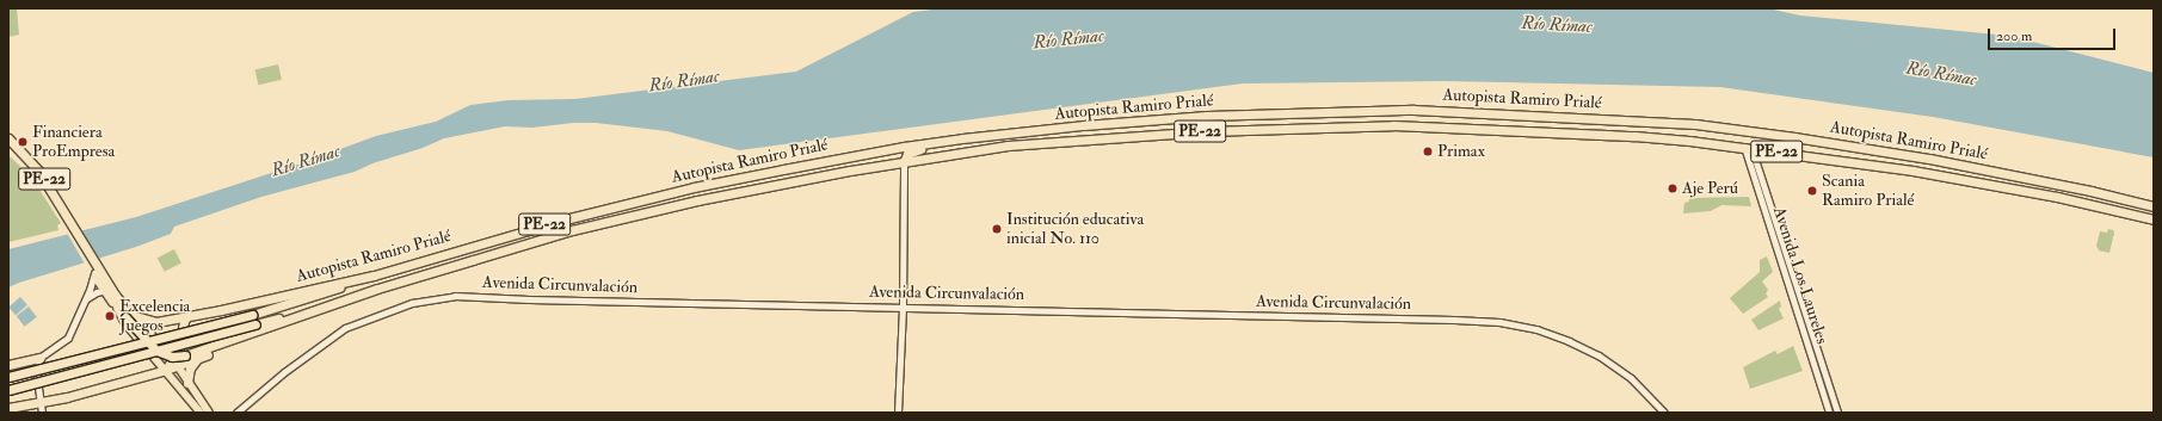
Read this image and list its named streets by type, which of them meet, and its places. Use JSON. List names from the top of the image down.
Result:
{
  "streets": {
    "highway": ["Autopista Ramiro Prialé", "PE-22"],
    "street": ["Avenida Los Laureles", "Avenida Circunvalación"]
  },
  "crossings": [
    ["Autopista Ramiro Prialé", "PE-22"],
    ["Autopista Ramiro Prialé", "Avenida Los Laureles"]
  ],
  "water": ["Río Rímac"],
  "places": [
    "Financiera ProEmpresa",
    "Primax",
    "Aje Perú",
    "Scania Ramiro Prialé",
    "Institución educativa inicial No. 110",
    "Excelencia Juegos"
  ],
  "scale_bar": "200 m"
}
